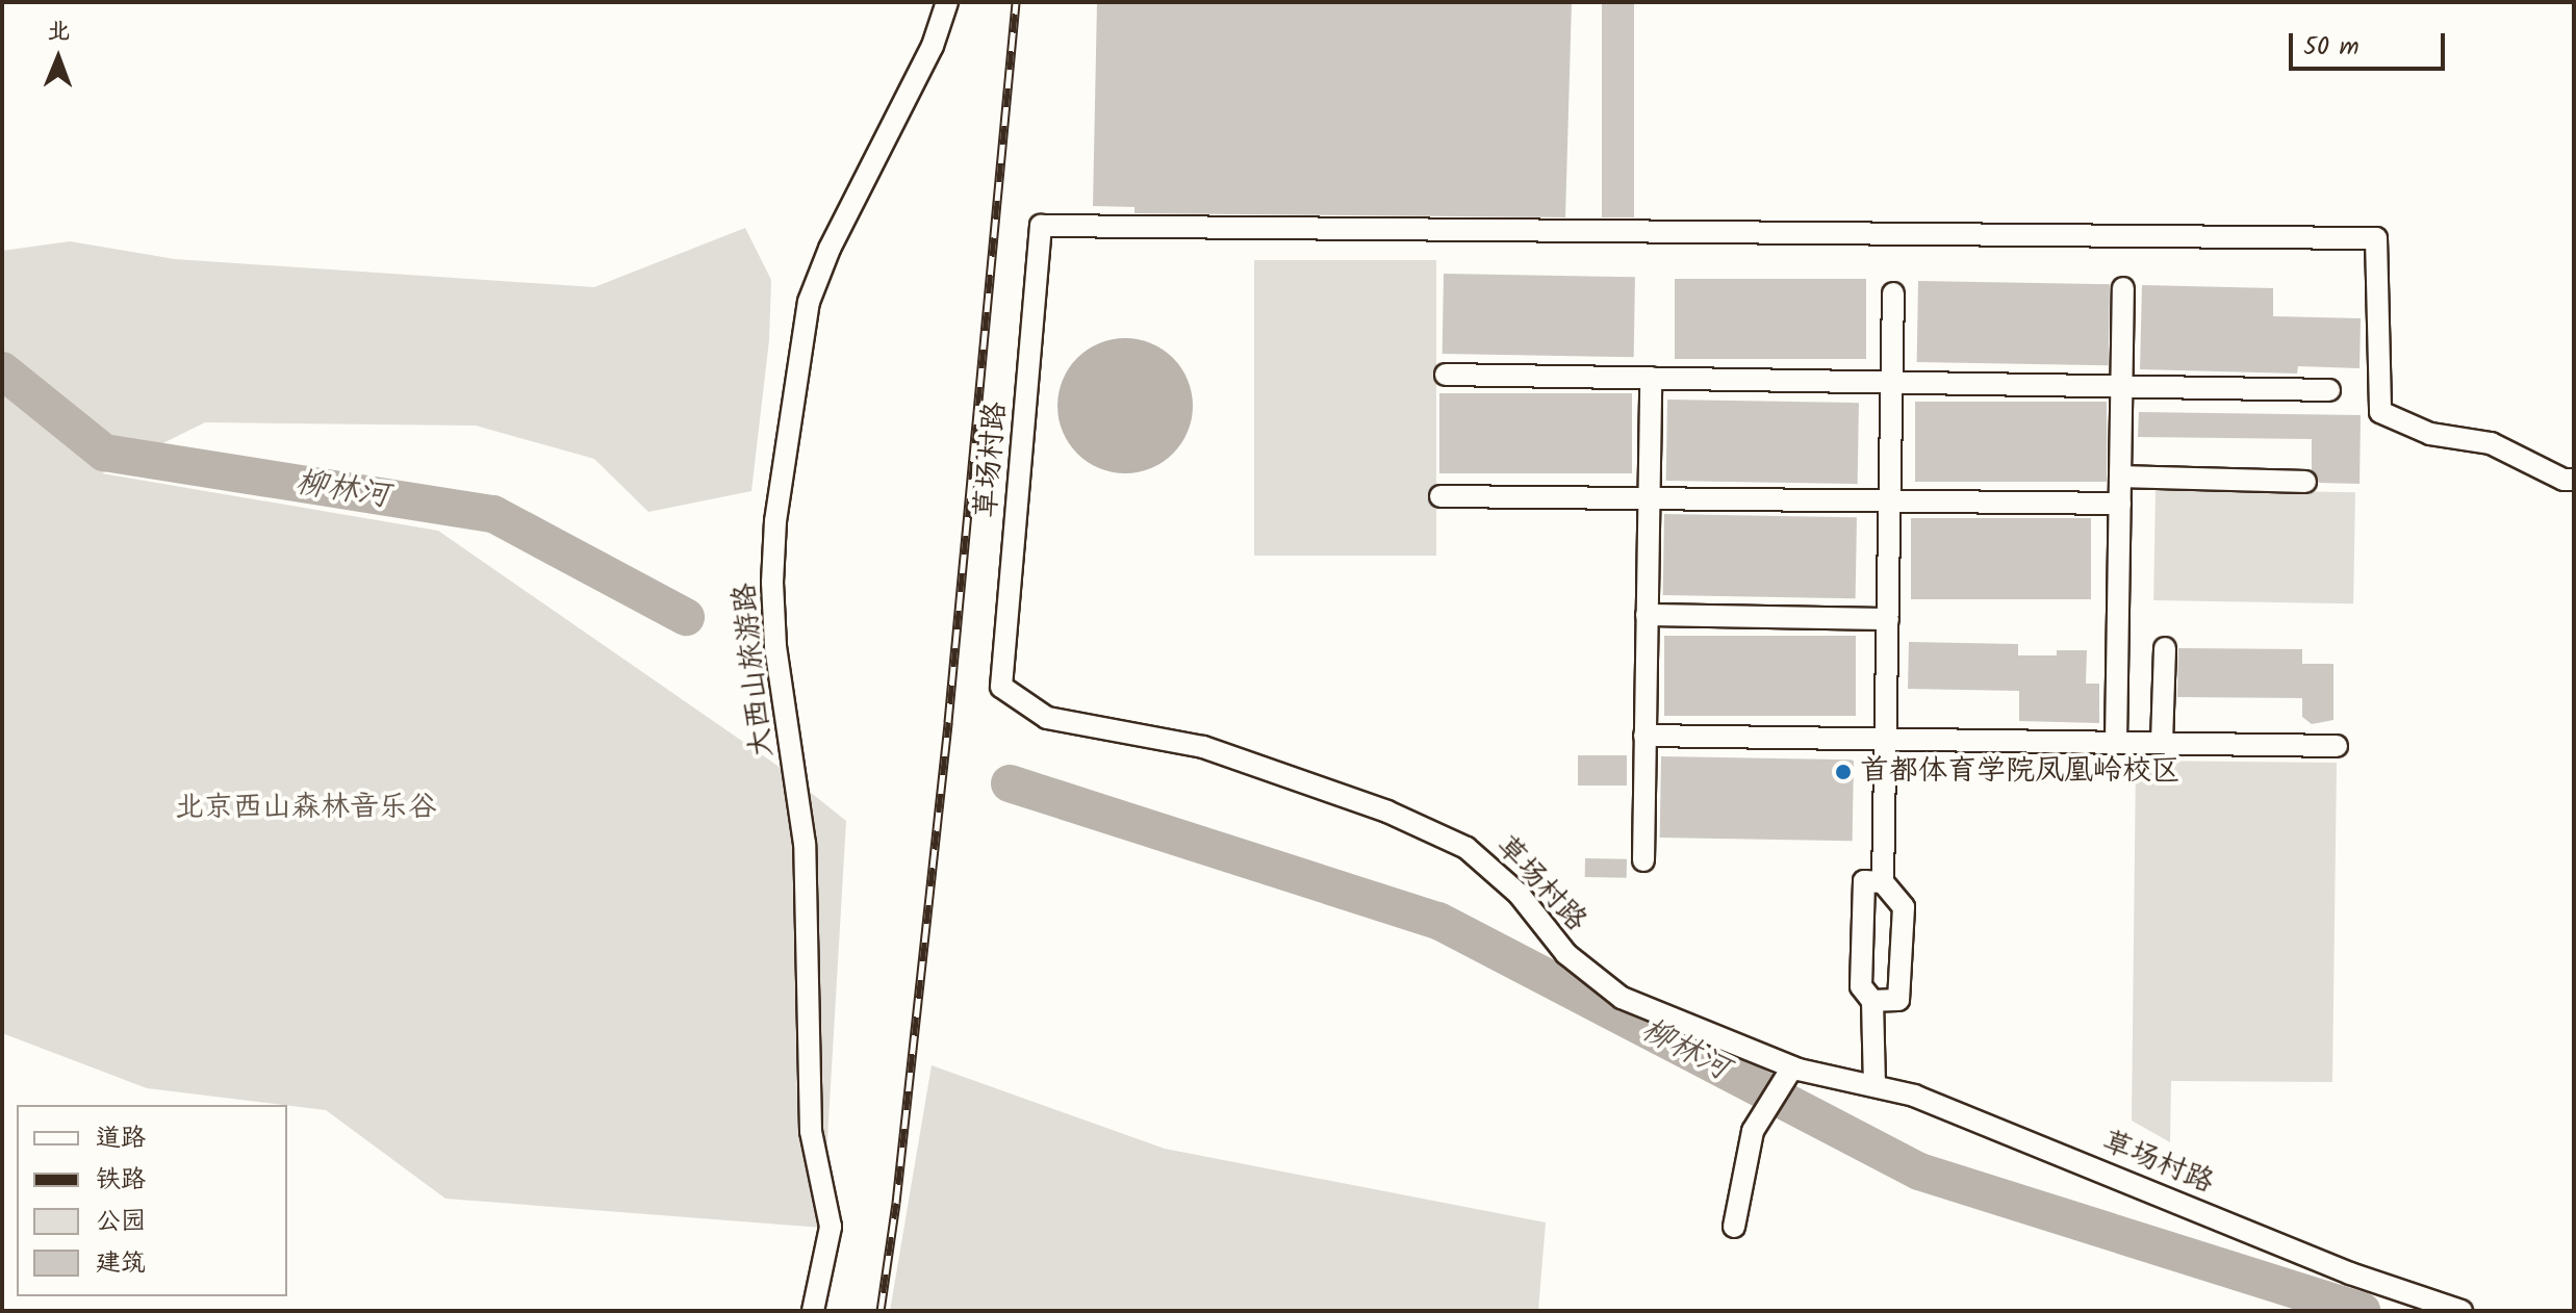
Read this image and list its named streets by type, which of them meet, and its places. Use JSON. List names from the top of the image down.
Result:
{
  "streets": {
    "street": ["草场村路", "大西山旅游路"]
  },
  "water": ["柳林河"],
  "parks": ["北京西山森林音乐谷"],
  "places": ["首都体育学院凤凰岭校区"],
  "legend": [
    "道路",
    "铁路",
    "公园",
    "建筑"
  ],
  "scale_bar": "50 m",
  "north": "top"
}
